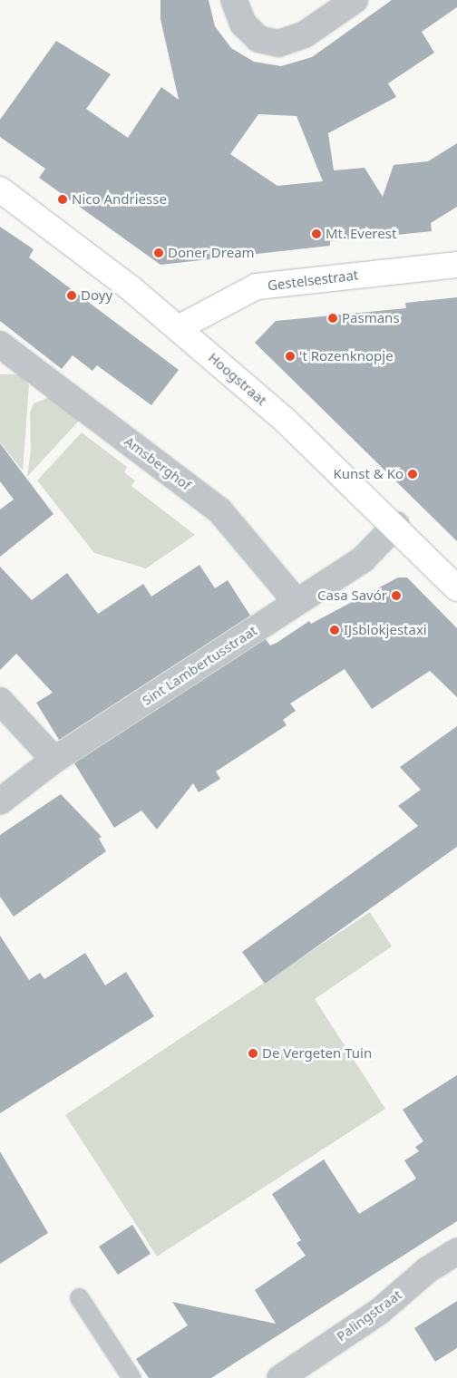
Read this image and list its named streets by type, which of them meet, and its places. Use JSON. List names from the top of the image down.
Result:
{
  "streets": {
    "street": [
      "Gestelsestraat",
      "Hoogstraat",
      "Amsberghof",
      "Sint Lambertusstraat",
      "Palingstraat"
    ]
  },
  "crossings": [
    ["Gestelsestraat", "Hoogstraat"],
    ["Hoogstraat", "Sint Lambertusstraat"],
    ["Amsberghof", "Sint Lambertusstraat"]
  ],
  "places": [
    "Nico Andriesse",
    "Mt. Everest",
    "Doner Dream",
    "Doyy",
    "Pasmans",
    "'t Rozenknopje",
    "Kunst & Ko",
    "Casa Savór",
    "IJsblokjestaxi",
    "De Vergeten Tuin"
  ]
}
